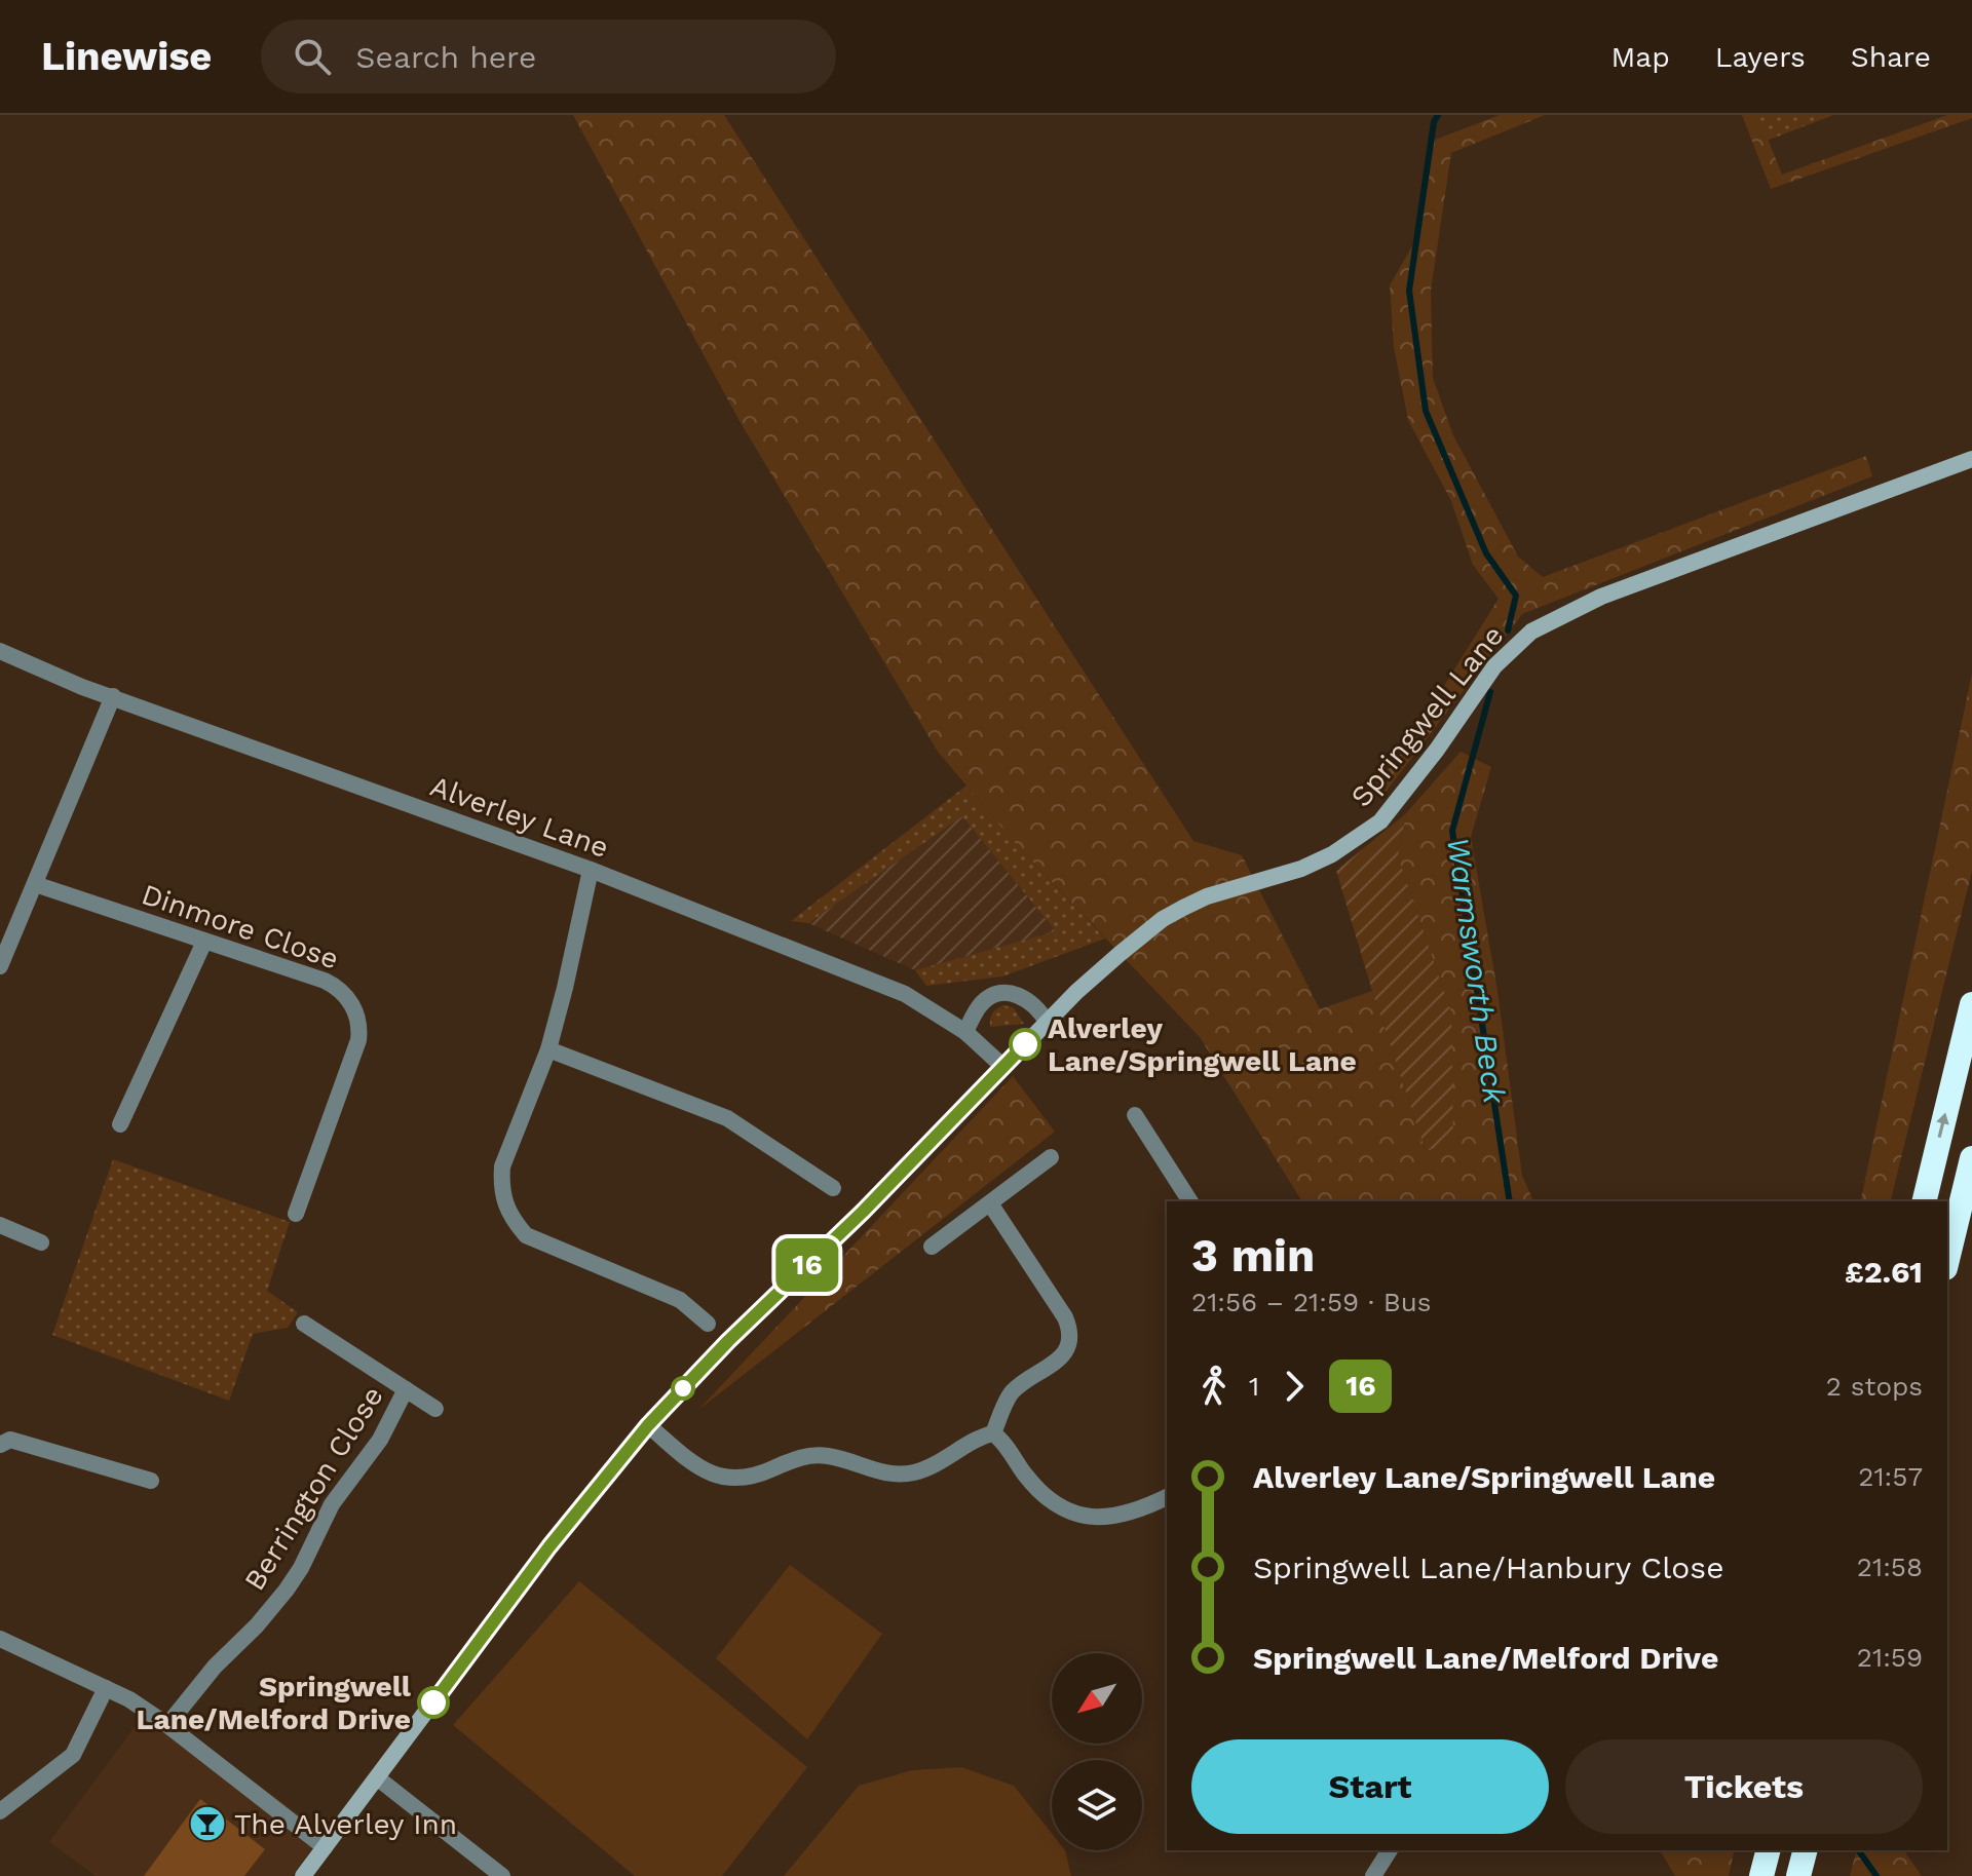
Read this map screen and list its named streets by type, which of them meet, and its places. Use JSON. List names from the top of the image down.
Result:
{
  "streets": {
    "street": [
      "Springwell Lane",
      "Alverley Lane",
      "Dinmore Close",
      "Berrington Close"
    ]
  },
  "crossings": [
    ["Springwell Lane", "Alverley Lane"]
  ],
  "water": ["Warmsworth Beck"],
  "places": {
    "other": ["Alverley Lane/Springwell Lane", "Springwell Lane/Melford Drive"],
    "bar": ["The Alverley Inn"]
  },
  "lines": ["bus line 16"],
  "north": "bottom left",
  "page": {
    "header": "Linewise",
    "search": "Search here",
    "nav": ["Map", "Layers", "Share"],
    "on_map": "16",
    "heading": ["3 min", "21:56 – 21:59 · Bus", "£2.61"],
    "legs": ["1", "16", "2 stops"],
    "list": [
      {
        "name": "Alverley Lane/Springwell Lane",
        "value": "21:57"
      },
      {
        "name": "Springwell Lane/Hanbury Close",
        "value": "21:58"
      },
      {
        "name": "Springwell Lane/Melford Drive",
        "value": "21:59"
      }
    ],
    "buttons": ["Start", "Tickets"]
  }
}
